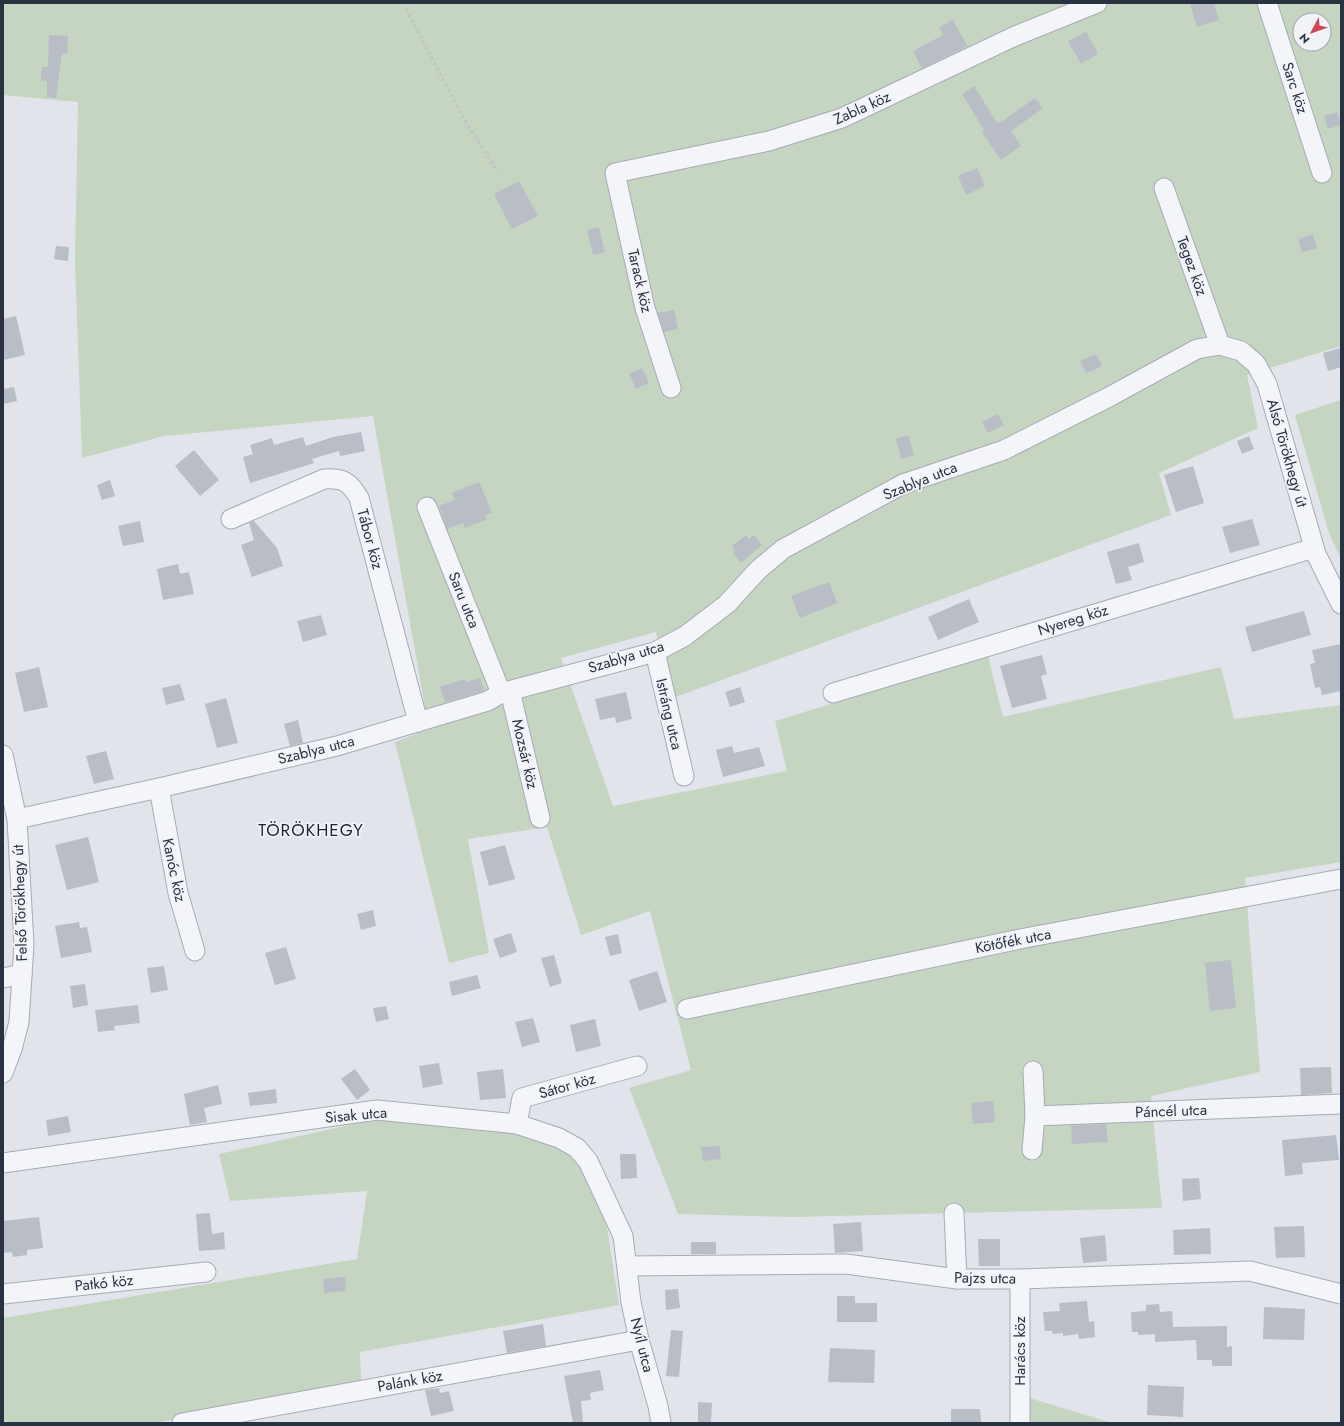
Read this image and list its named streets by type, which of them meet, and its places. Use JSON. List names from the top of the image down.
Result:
{
  "streets": {
    "street": [
      "Sarc köz",
      "Zabla köz",
      "Tegez köz",
      "Tarack köz",
      "Alsó Törökhegy út",
      "Szablya utca",
      "Tábor köz",
      "Saru utca",
      "Nyereg köz",
      "Istráng utca",
      "Mozsár köz",
      "Kanóc köz",
      "Felső Törökhegy út",
      "Kötőfék utca",
      "Sátor köz",
      "Páncél utca",
      "Sisak utca",
      "Pajzs utca",
      "Patkó köz",
      "Nyíl utca",
      "Harács köz",
      "Palánk köz"
    ]
  },
  "crossings": [
    ["Zabla köz", "Tarack köz"],
    ["Tegez köz", "Alsó Törökhegy út"],
    ["Alsó Törökhegy út", "Szablya utca"],
    ["Alsó Törökhegy út", "Nyereg köz"],
    ["Szablya utca", "Tábor köz"],
    ["Szablya utca", "Saru utca"],
    ["Szablya utca", "Istráng utca"],
    ["Szablya utca", "Mozsár köz"],
    ["Szablya utca", "Kanóc köz"],
    ["Szablya utca", "Felső Törökhegy út"],
    ["Saru utca", "Mozsár köz"],
    ["Sátor köz", "Sisak utca"],
    ["Sisak utca", "Pajzs utca"],
    ["Sisak utca", "Nyíl utca"],
    ["Pajzs utca", "Nyíl utca"],
    ["Pajzs utca", "Harács köz"],
    ["Nyíl utca", "Palánk köz"]
  ],
  "districts": ["TÖRÖKHEGY"],
  "north": "bottom left"
}
